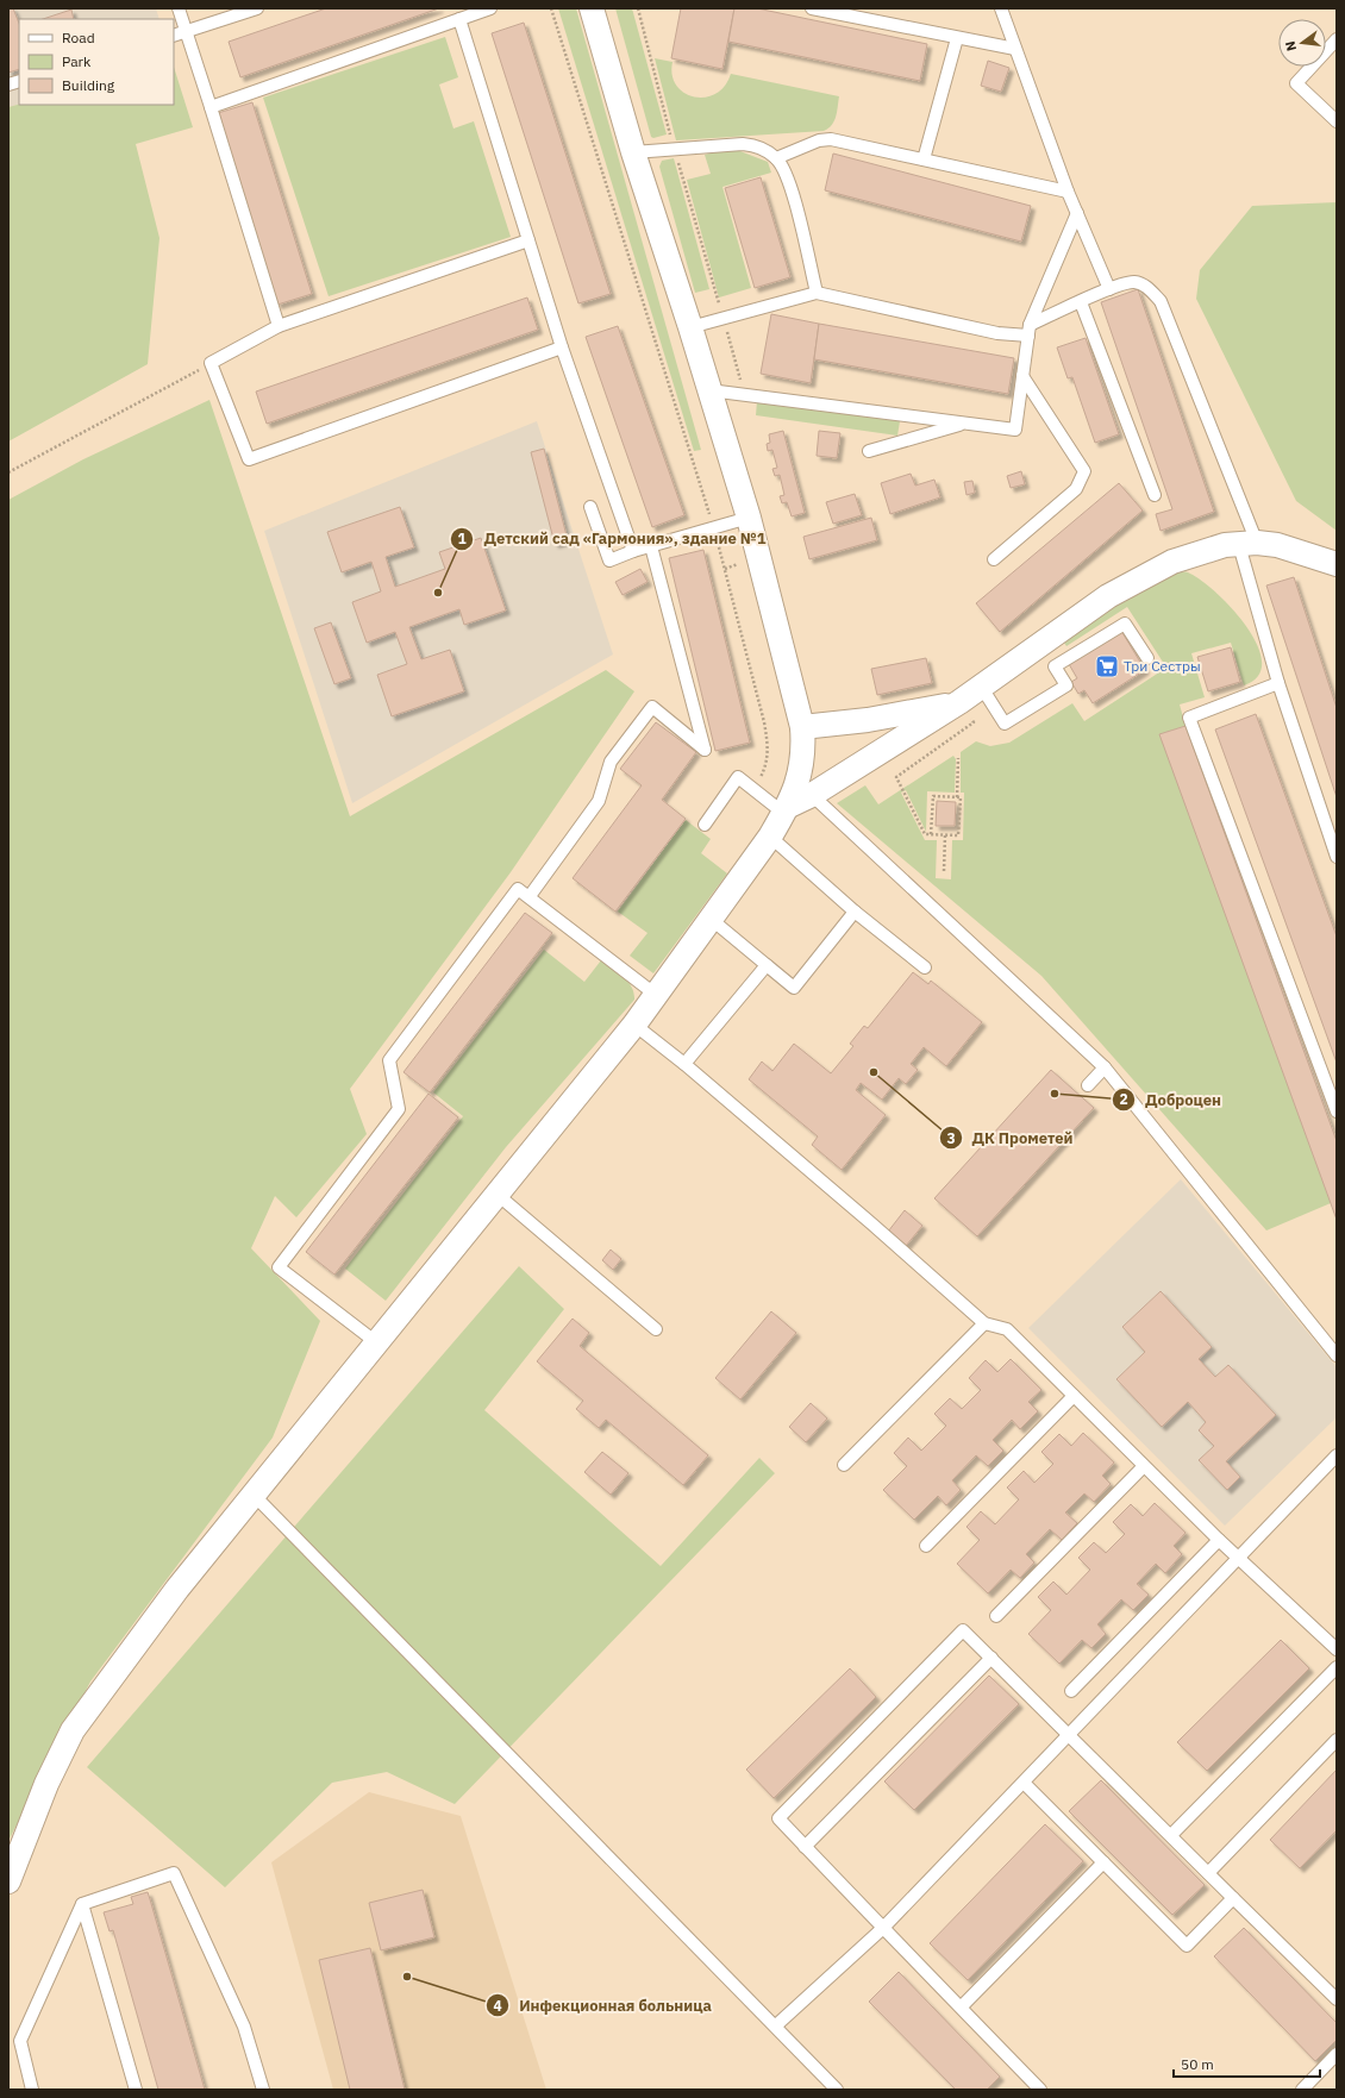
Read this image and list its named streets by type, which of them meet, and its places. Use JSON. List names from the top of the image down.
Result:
{
  "places": {
    "other": [
      "Детский сад «Гармония», здание №1",
      "ДК Прометей",
      "Доброцен",
      "Инфекционная больница"
    ],
    "supermarket": ["Три Сестры"]
  },
  "legend": ["Road", "Park", "Building"],
  "scale_bar": "50 m",
  "north": "left"
}
